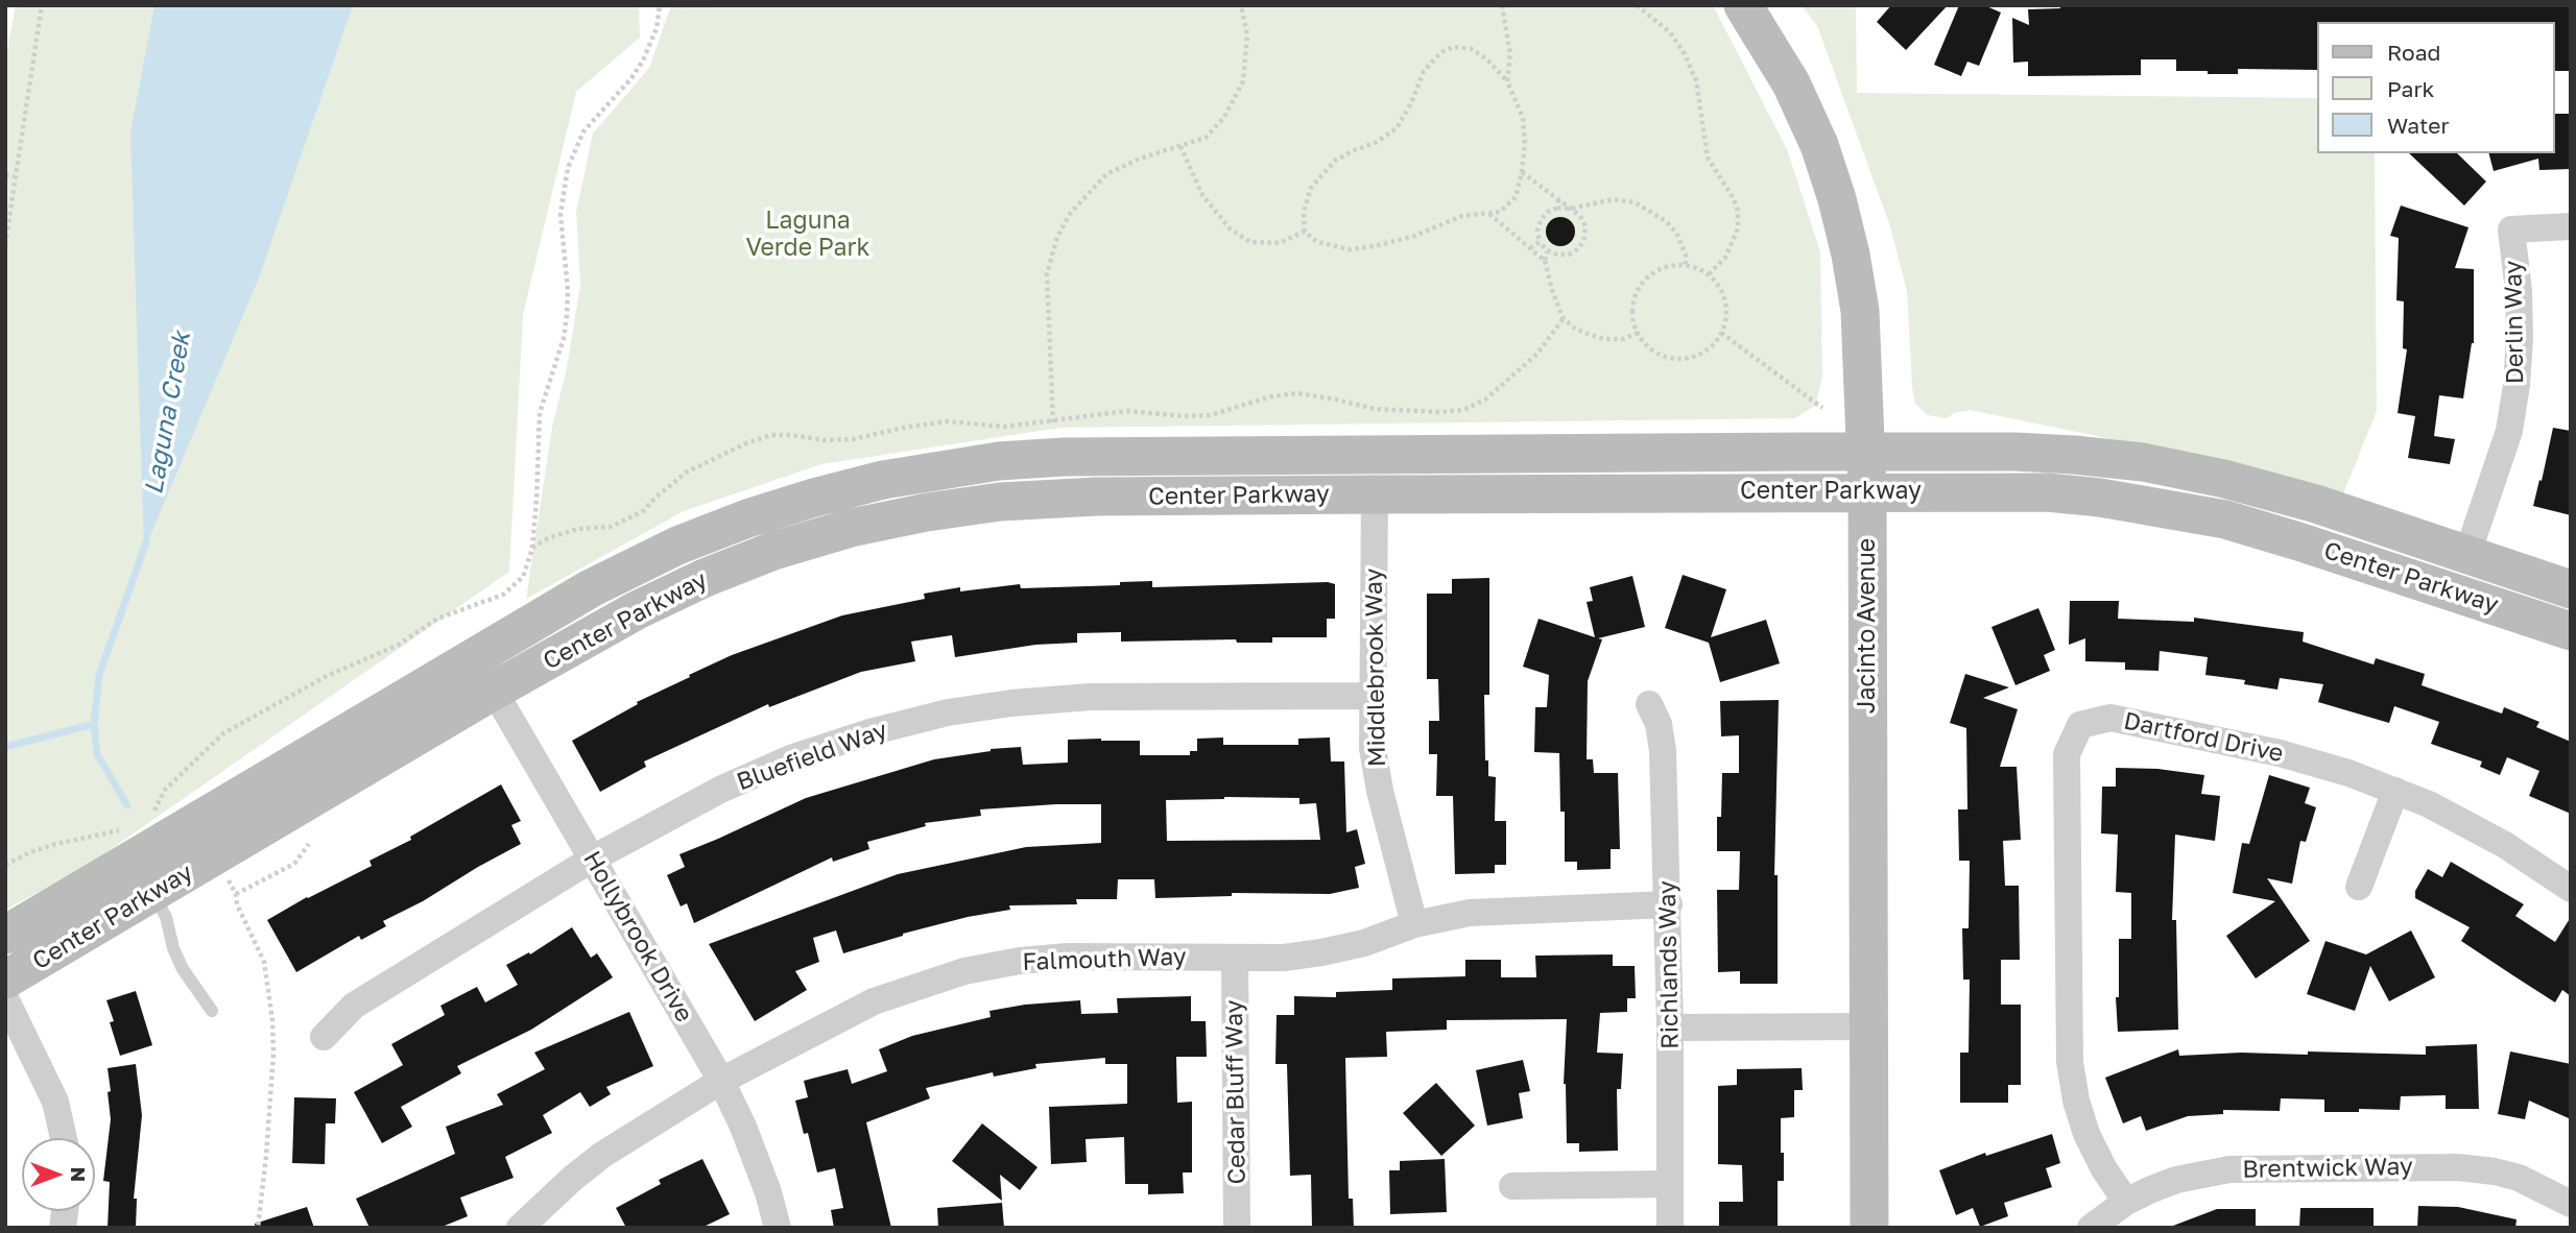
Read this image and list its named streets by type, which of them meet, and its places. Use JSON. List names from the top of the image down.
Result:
{
  "streets": {
    "main road": ["Center Parkway", "Jacinto Avenue"],
    "street": [
      "Derlin Way",
      "Middlebrook Way",
      "Dartford Drive",
      "Bluefield Way",
      "Hollybrook Drive",
      "Falmouth Way",
      "Richlands Way",
      "Cedar Bluff Way",
      "Brentwick Way"
    ]
  },
  "crossings": [
    ["Derlin Way", "Center Parkway"],
    ["Center Parkway", "Jacinto Avenue"],
    ["Center Parkway", "Middlebrook Way"],
    ["Center Parkway", "Hollybrook Drive"],
    ["Middlebrook Way", "Bluefield Way"],
    ["Middlebrook Way", "Falmouth Way"],
    ["Dartford Drive", "Brentwick Way"],
    ["Bluefield Way", "Hollybrook Drive"],
    ["Hollybrook Drive", "Falmouth Way"],
    ["Falmouth Way", "Richlands Way"],
    ["Falmouth Way", "Cedar Bluff Way"]
  ],
  "water": ["Laguna Creek"],
  "parks": ["Laguna Verde Park"],
  "legend": ["Road", "Park", "Water"],
  "north": "right"
}
